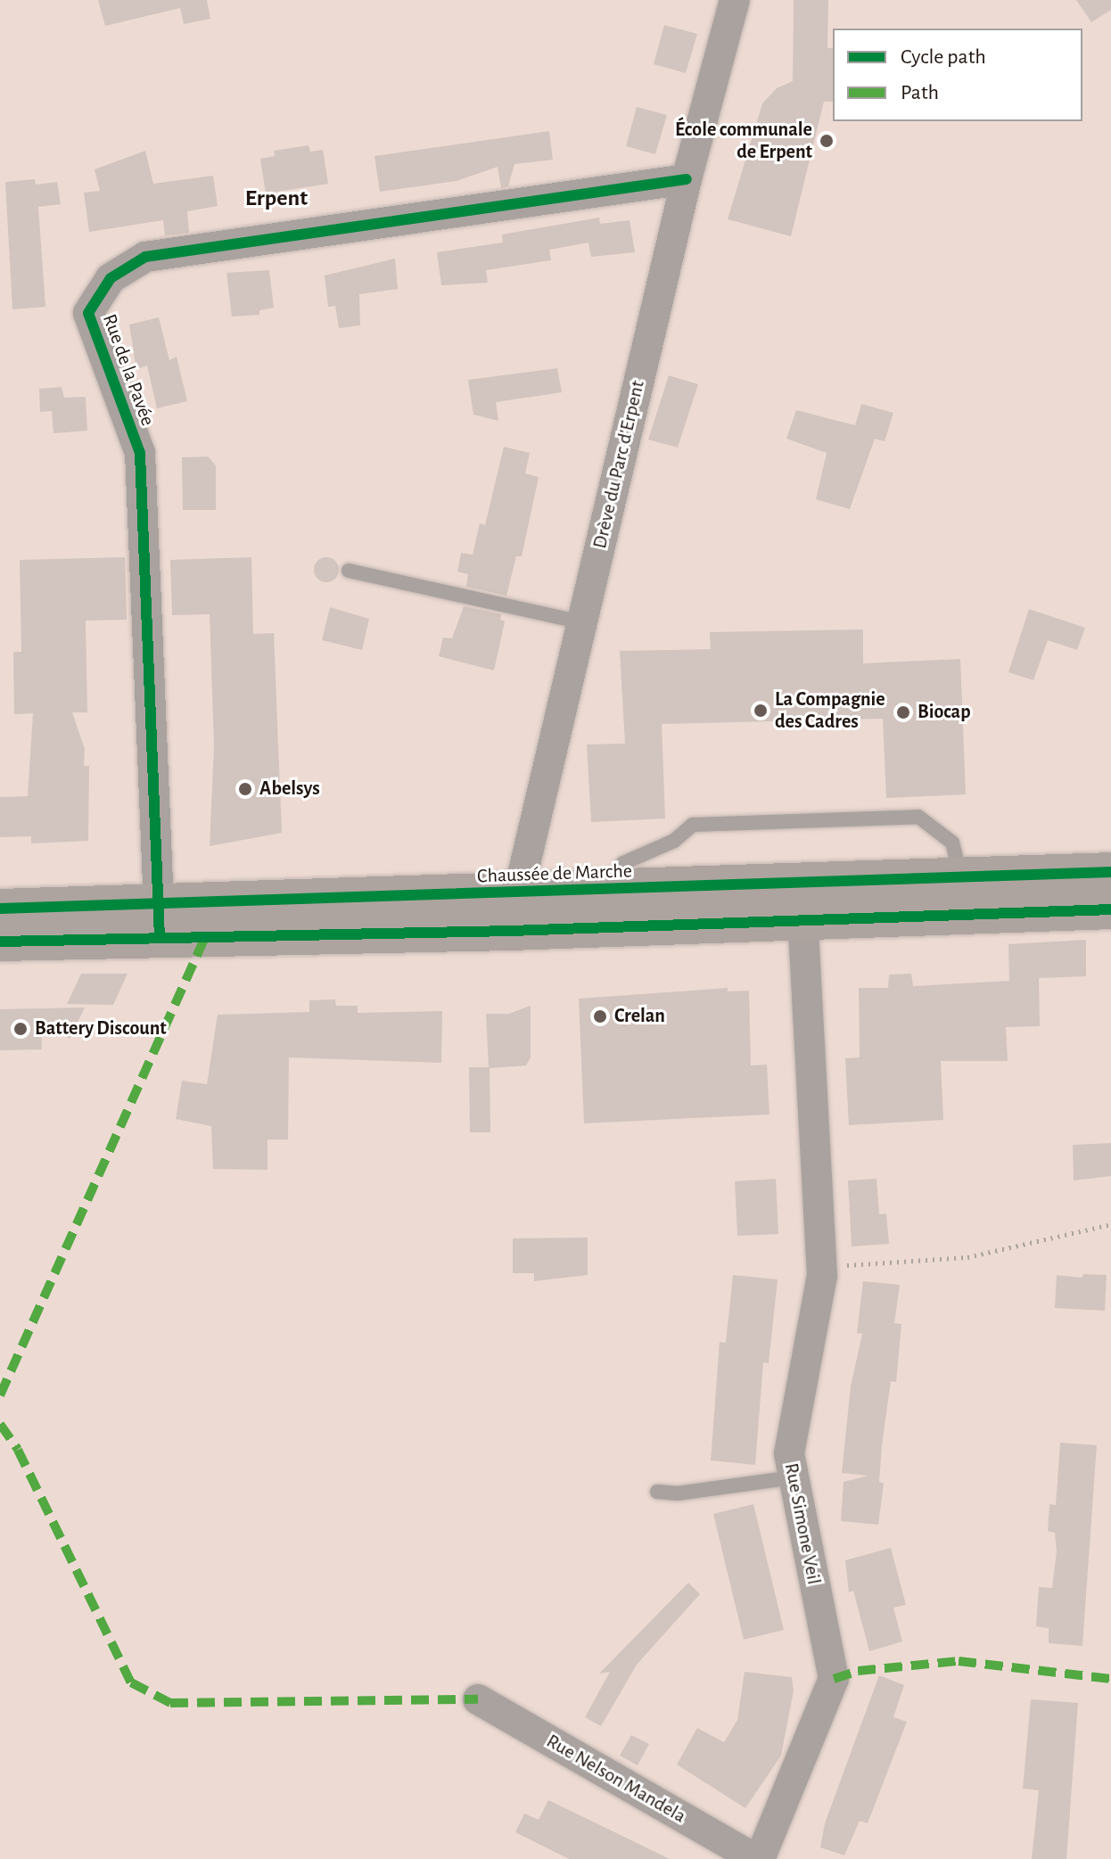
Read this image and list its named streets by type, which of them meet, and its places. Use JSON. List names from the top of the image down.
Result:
{
  "streets": {
    "main road": ["Chaussée de Marche"],
    "street": [
      "Rue de la Pavée",
      "Drève du Parc d'Erpent",
      "Rue Simone Veil",
      "Rue Nelson Mandela"
    ]
  },
  "crossings": [
    ["Rue de la Pavée", "Drève du Parc d'Erpent"],
    ["Rue de la Pavée", "Chaussée de Marche"],
    ["Drève du Parc d'Erpent", "Chaussée de Marche"],
    ["Chaussée de Marche", "Rue Simone Veil"],
    ["Rue Simone Veil", "Rue Nelson Mandela"]
  ],
  "districts": ["Erpent"],
  "places": [
    "École communale de Erpent",
    "La Compagnie des Cadres",
    "Biocap",
    "Abelsys",
    "Crelan",
    "Battery Discount"
  ],
  "legend": ["Cycle path", "Path"]
}
